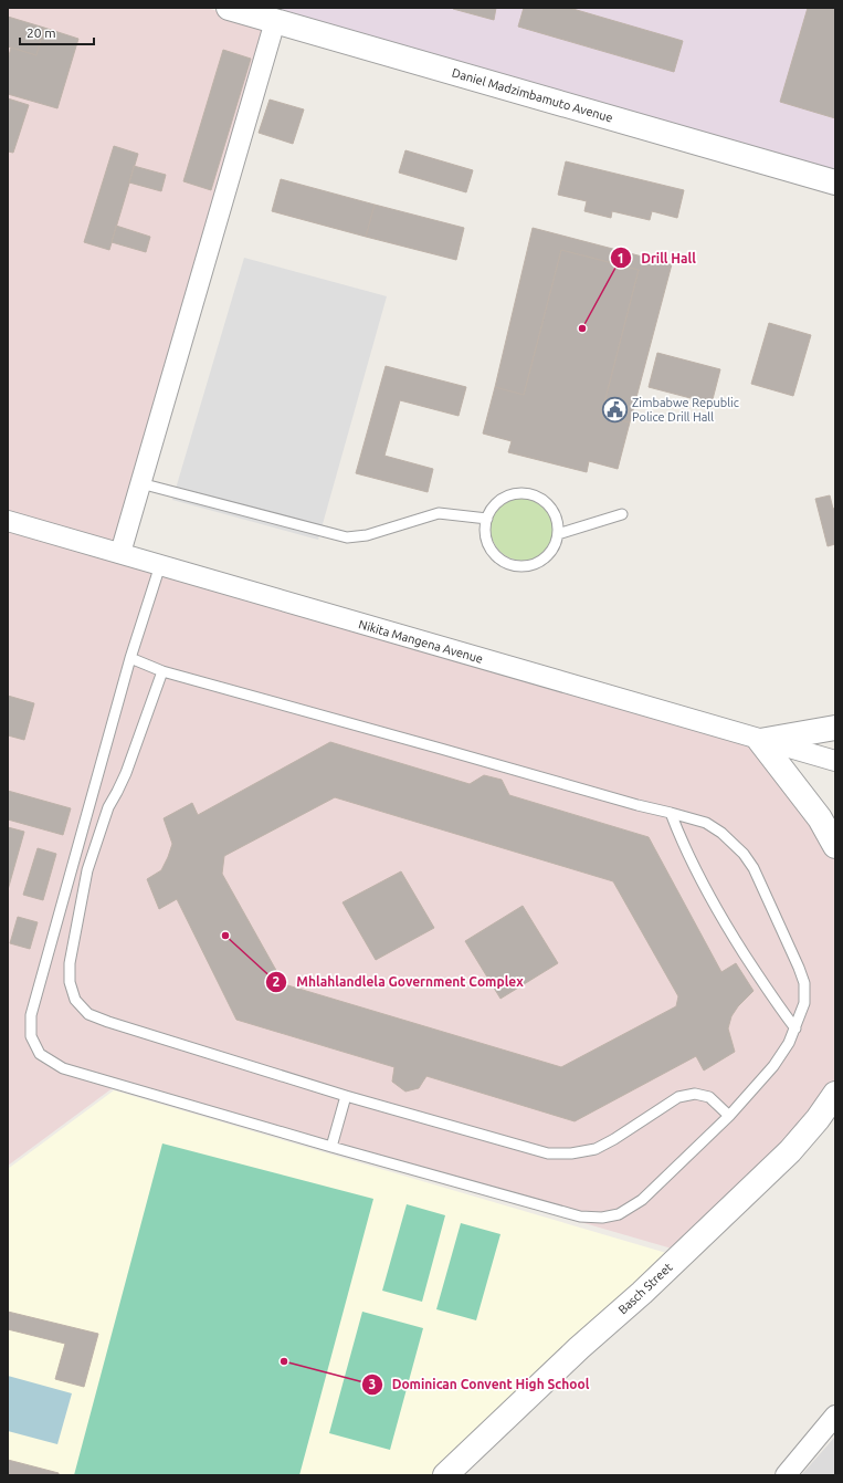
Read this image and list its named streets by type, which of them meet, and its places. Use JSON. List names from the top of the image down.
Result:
{
  "streets": {
    "street": ["Daniel Madzimbamuto Avenue", "Nikita Mangena Avenue", "Basch Street"]
  },
  "places": {
    "other": ["Drill Hall", "Mhlahlandlela Government Complex", "Dominican Convent High School"],
    "public building": ["Zimbabwe Republic Police Drill Hall"]
  },
  "scale_bar": "20 m"
}
